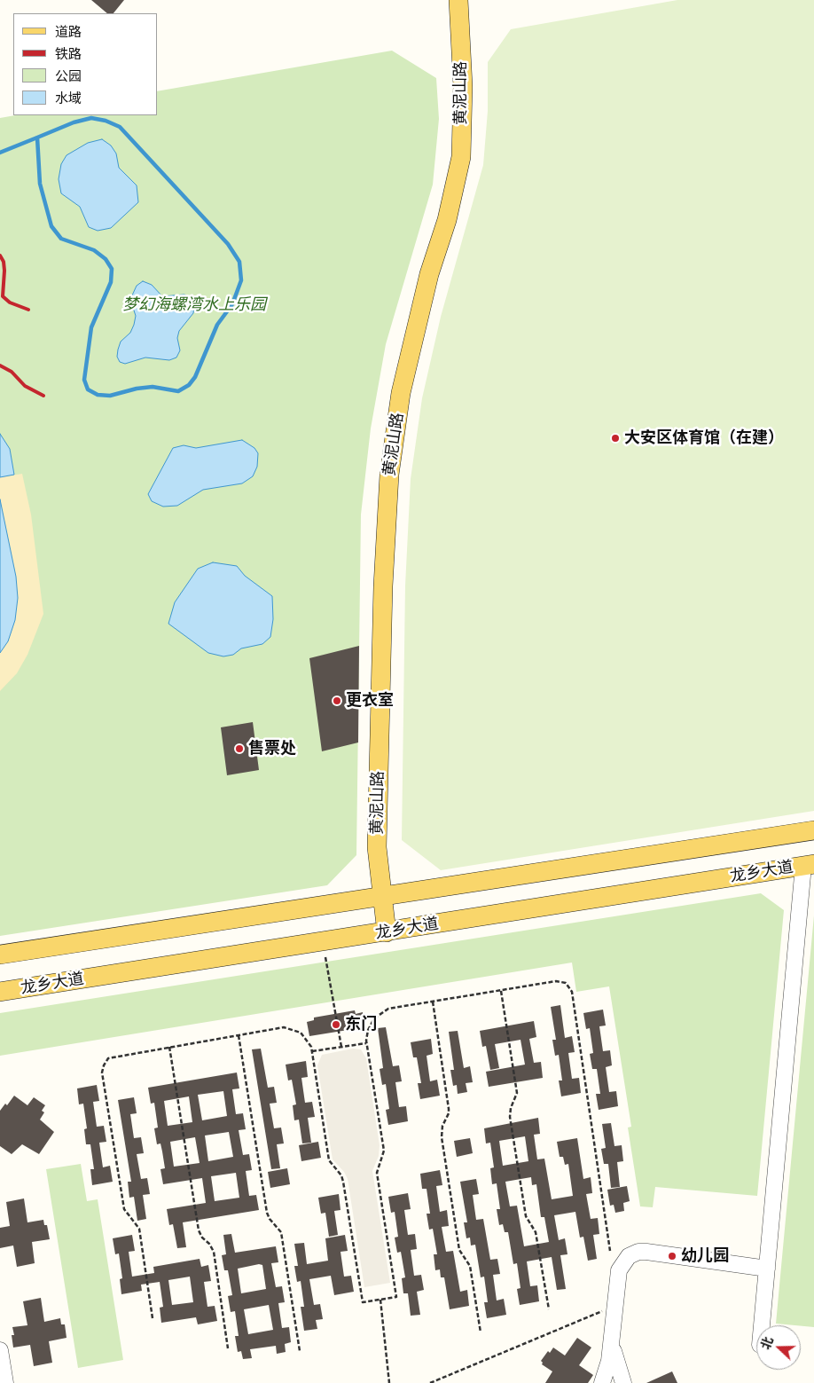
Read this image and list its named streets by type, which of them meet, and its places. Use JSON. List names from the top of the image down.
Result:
{
  "streets": {
    "main road": ["黄泥山路", "龙乡大道"]
  },
  "crossings": [
    ["黄泥山路", "龙乡大道"]
  ],
  "parks": ["梦幻海螺湾水上乐园"],
  "places": [
    "大安区体育馆（在建）",
    "更衣室",
    "售票处",
    "东门",
    "幼儿园"
  ],
  "legend": [
    "道路",
    "铁路",
    "公园",
    "水域"
  ],
  "north": "left"
}
